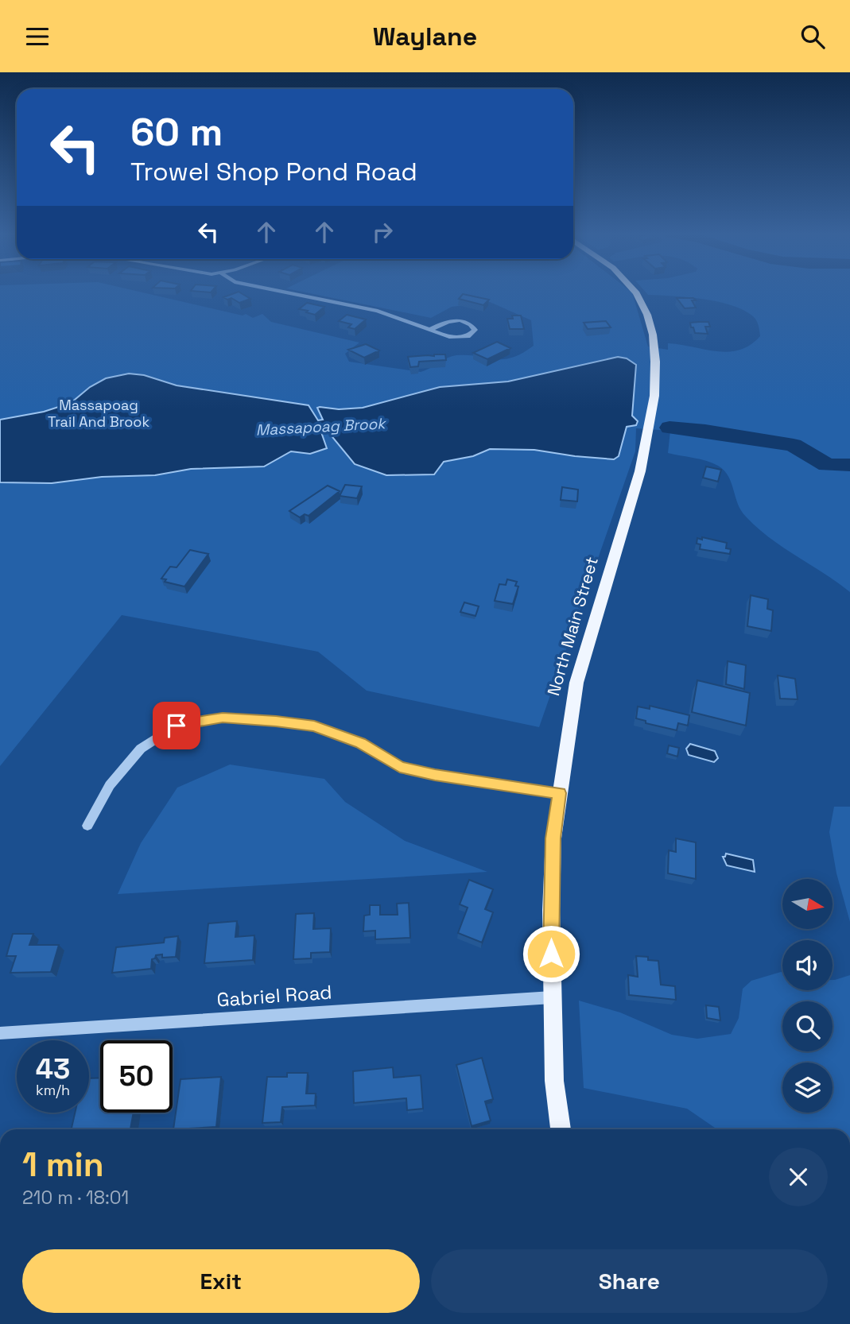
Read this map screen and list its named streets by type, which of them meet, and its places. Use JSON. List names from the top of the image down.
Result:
{
  "streets": {
    "main road": ["North Main Street"],
    "street": ["Gabriel Road"]
  },
  "crossings": [
    ["North Main Street", "Gabriel Road"]
  ],
  "water": ["Massapoag Brook"],
  "parks": ["Massapoag Trail And Brook"],
  "north": "right",
  "page": {
    "header": "Waylane",
    "turn": ["60 m", "Trowel Shop Pond Road"],
    "speed": "43 km/h",
    "limit": "50",
    "heading": ["1 min", "210 m · 18:01"],
    "buttons": ["Exit", "Share"]
  }
}
